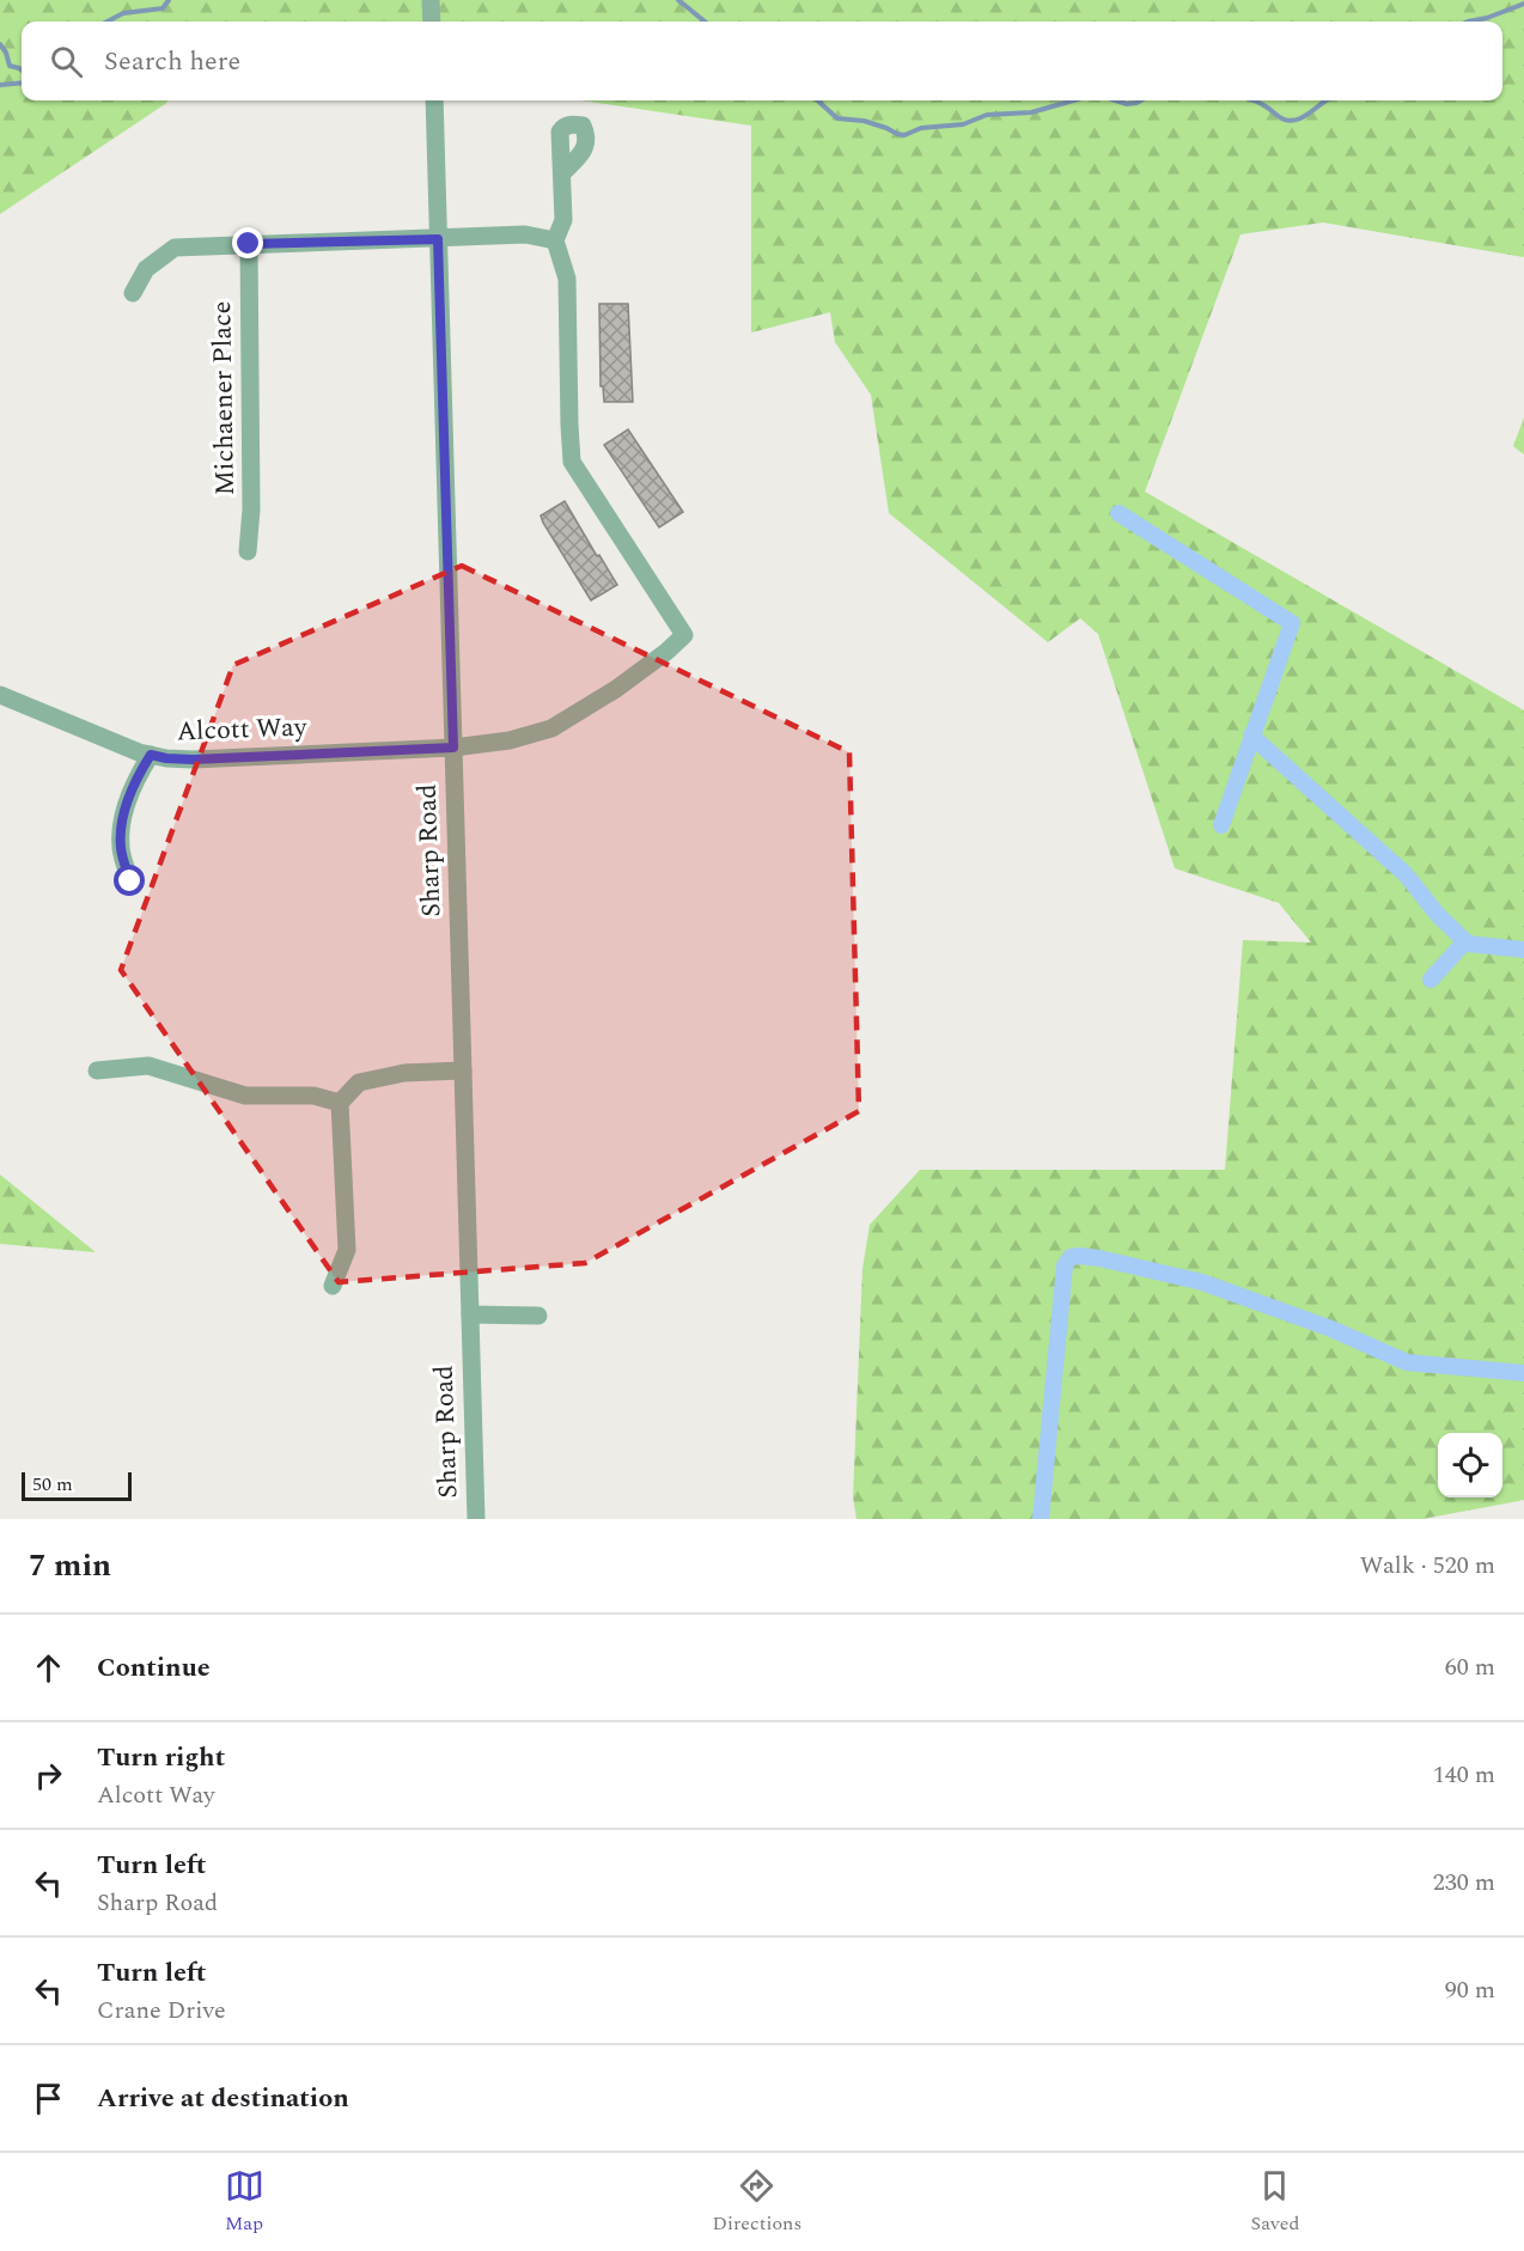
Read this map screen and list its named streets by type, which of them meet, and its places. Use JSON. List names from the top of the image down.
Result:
{
  "streets": {
    "street": ["Michaener Place", "Alcott Way", "Sharp Road"]
  },
  "crossings": [
    ["Alcott Way", "Sharp Road"]
  ],
  "scale_bar": "50 m",
  "page": {
    "search": "Search here",
    "scale": "50 m",
    "heading": ["7 min", "Walk · 520 m"],
    "list": [
      ["Continue", "60 m"],
      ["Turn right", "Alcott Way", "140 m"],
      ["Turn left", "Sharp Road", "230 m"],
      ["Turn left", "Crane Drive", "90 m"],
      "Arrive at destination"
    ],
    "nav": ["Map", "Directions", "Saved"]
  }
}
